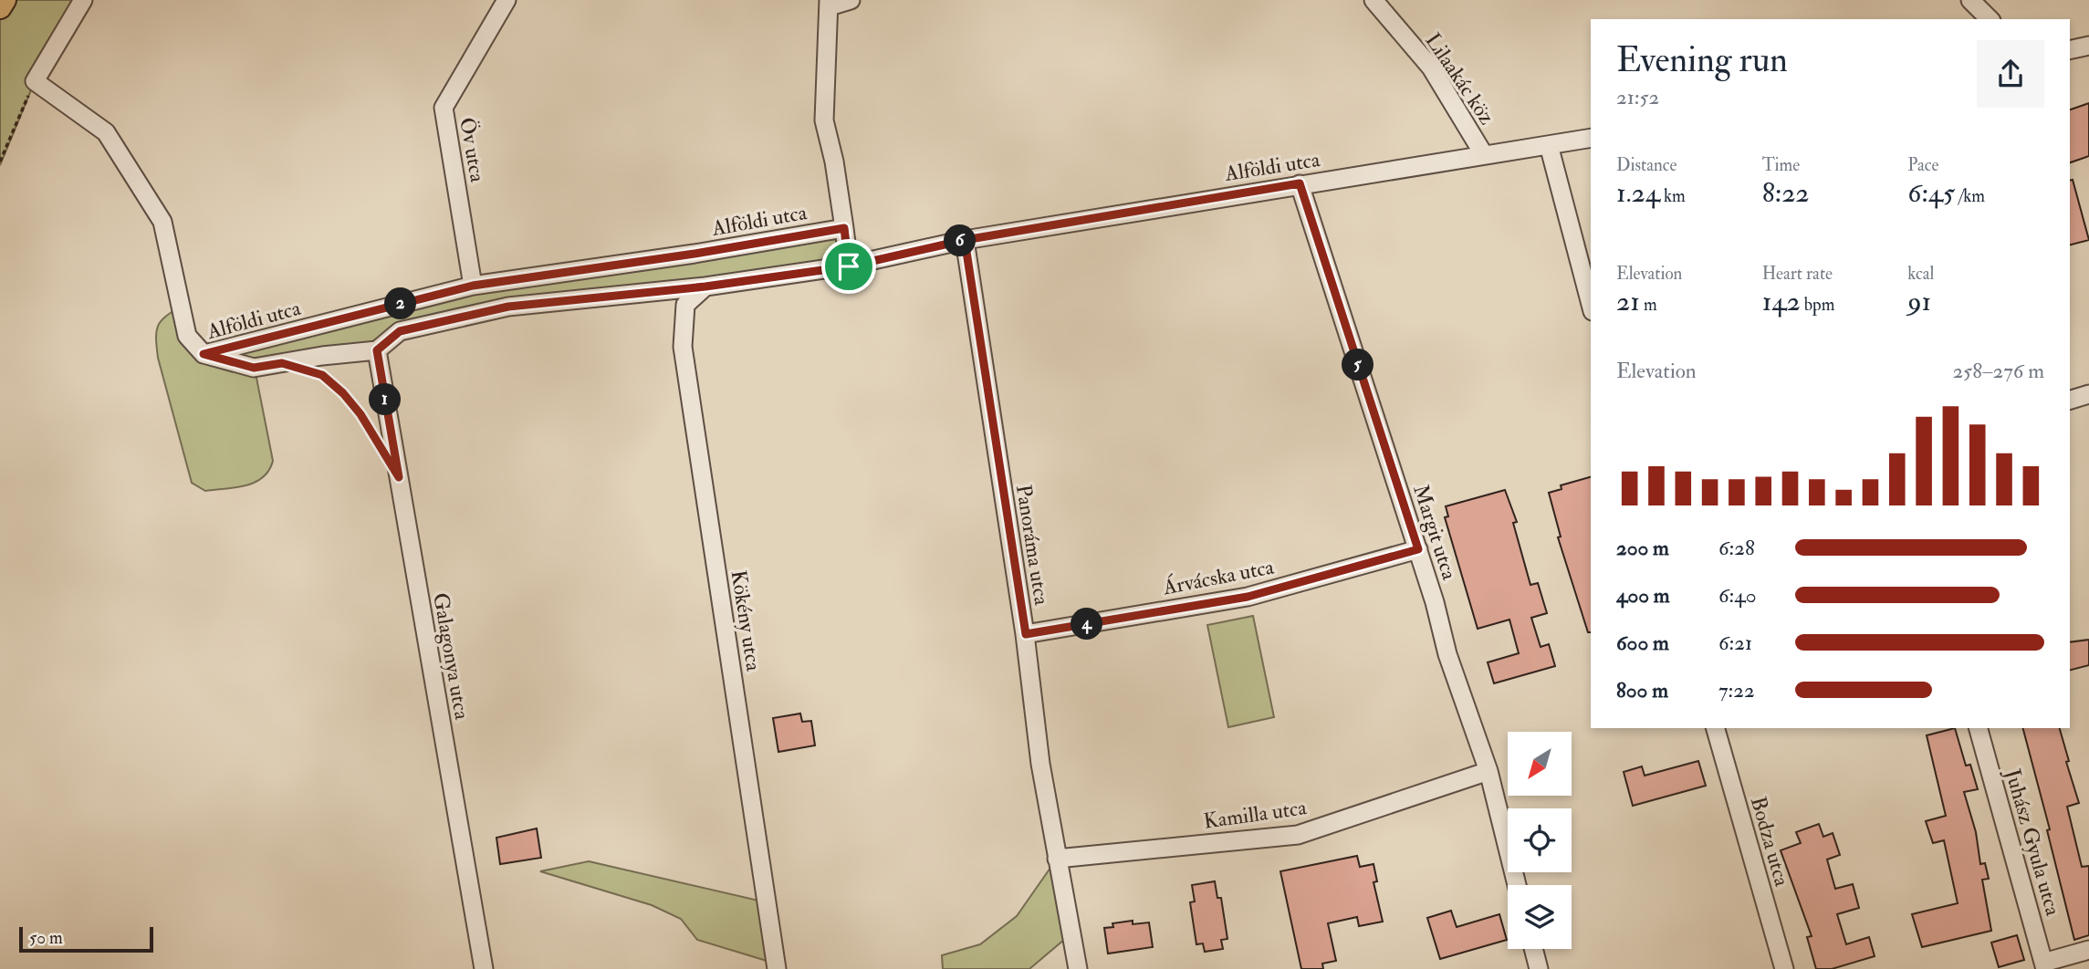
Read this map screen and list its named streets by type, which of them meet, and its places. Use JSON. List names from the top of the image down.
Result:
{
  "streets": {
    "street": [
      "Lilaakác köz",
      "Öv utca",
      "Alföldi utca",
      "Margit utca",
      "Panoráma utca",
      "Árvácska utca",
      "Kökény utca",
      "Galagonya utca",
      "Kamilla utca",
      "Bodza utca",
      "Juhász Gyula utca"
    ]
  },
  "crossings": [
    ["Lilaakác köz", "Alföldi utca"],
    ["Öv utca", "Alföldi utca"],
    ["Alföldi utca", "Margit utca"],
    ["Alföldi utca", "Panoráma utca"],
    ["Alföldi utca", "Kökény utca"],
    ["Alföldi utca", "Galagonya utca"],
    ["Margit utca", "Árvácska utca"],
    ["Margit utca", "Kamilla utca"],
    ["Panoráma utca", "Árvácska utca"],
    ["Panoráma utca", "Kamilla utca"]
  ],
  "scale_bar": "50 m",
  "north": "bottom left",
  "page": {
    "heading": ["Evening run", "21:52"],
    "stats": [
      ["Distance", "1.24 km"],
      ["Time", "8:22"],
      ["Pace", "6:45 /km"],
      ["Elevation", "21 m"],
      ["Heart rate", "142 bpm"],
      ["kcal", "91"]
    ],
    "pins": [
      "6",
      "2",
      "5",
      "1",
      "4"
    ],
    "chart": ["Elevation", "258–276 m"],
    "list": [
      {
        "name": "200 m",
        "note": "6:28"
      },
      {
        "name": "400 m",
        "note": "6:40"
      },
      {
        "name": "600 m",
        "note": "6:21"
      },
      {
        "name": "800 m",
        "note": "7:22"
      }
    ],
    "scale": "50 m"
  }
}
